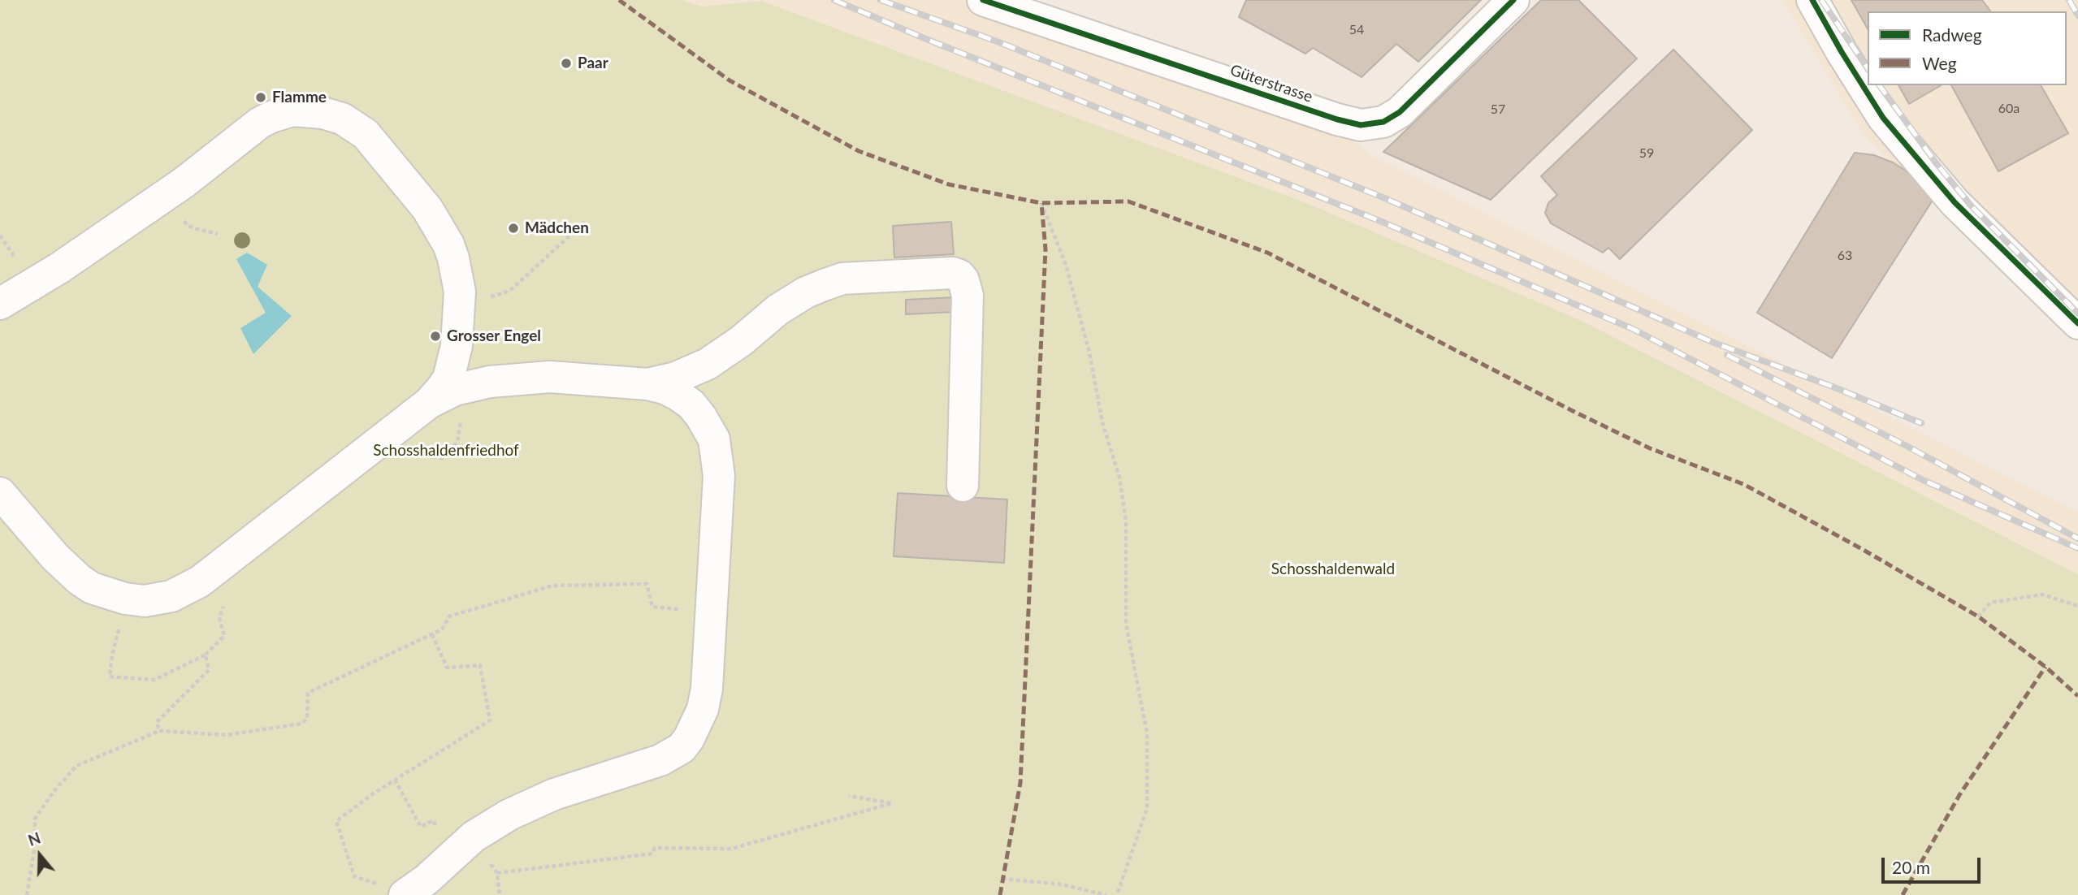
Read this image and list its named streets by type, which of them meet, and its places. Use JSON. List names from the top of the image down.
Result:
{
  "streets": {
    "street": ["Güterstrasse"]
  },
  "parks": ["Schosshaldenfriedhof", "Schosshaldenwald"],
  "places": [
    "Paar",
    "Flamme",
    "Mädchen",
    "Grosser Engel"
  ],
  "house_numbers": [
    "54",
    "60a",
    "57",
    "59",
    "63"
  ],
  "legend": ["Radweg", "Weg"],
  "scale_bar": "20 m",
  "north": "top"
}
